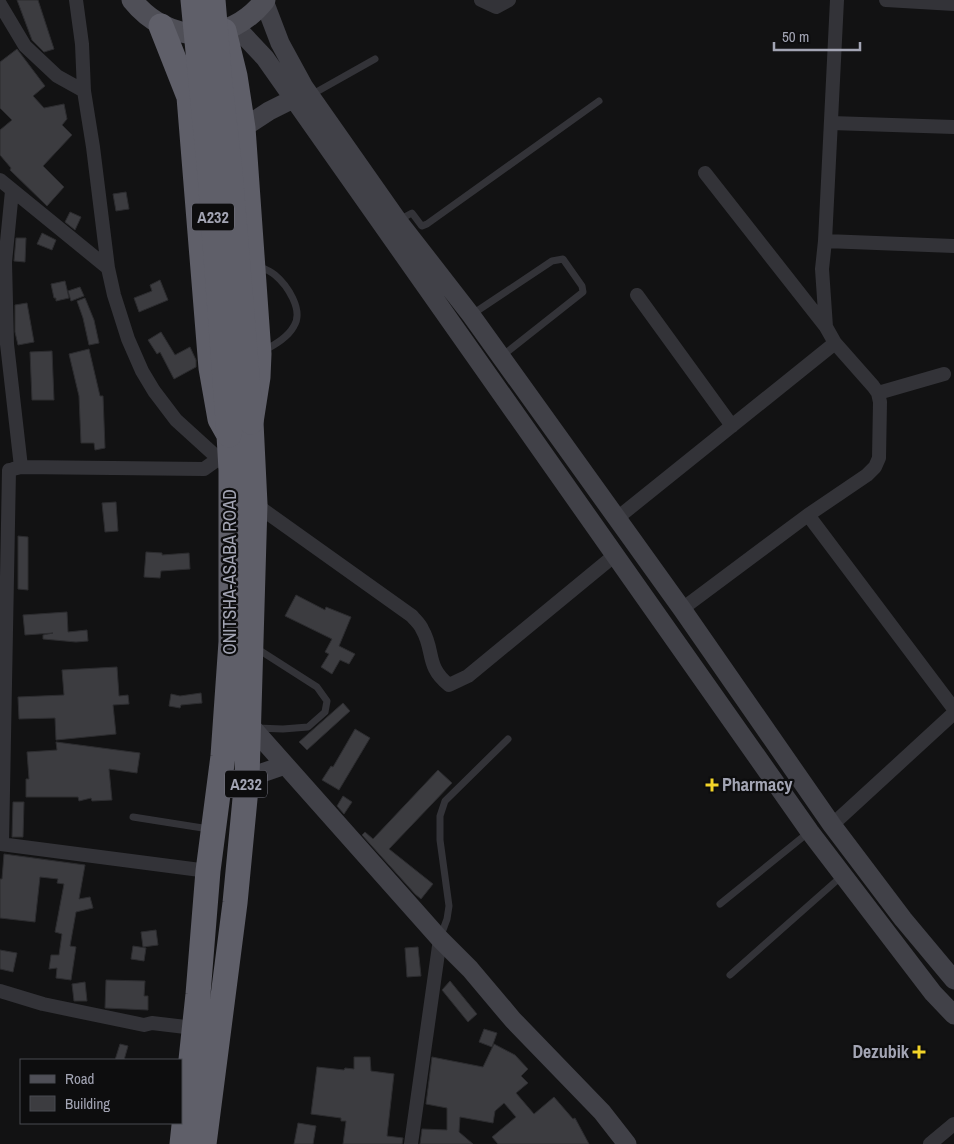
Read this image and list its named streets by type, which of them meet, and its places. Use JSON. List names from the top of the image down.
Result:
{
  "streets": {
    "highway": ["A232", "ONITSHA-ASABA ROAD"]
  },
  "places": {
    "health": ["Pharmacy", "Dezubik"]
  },
  "legend": ["Road", "Building"],
  "scale_bar": "50 m"
}
